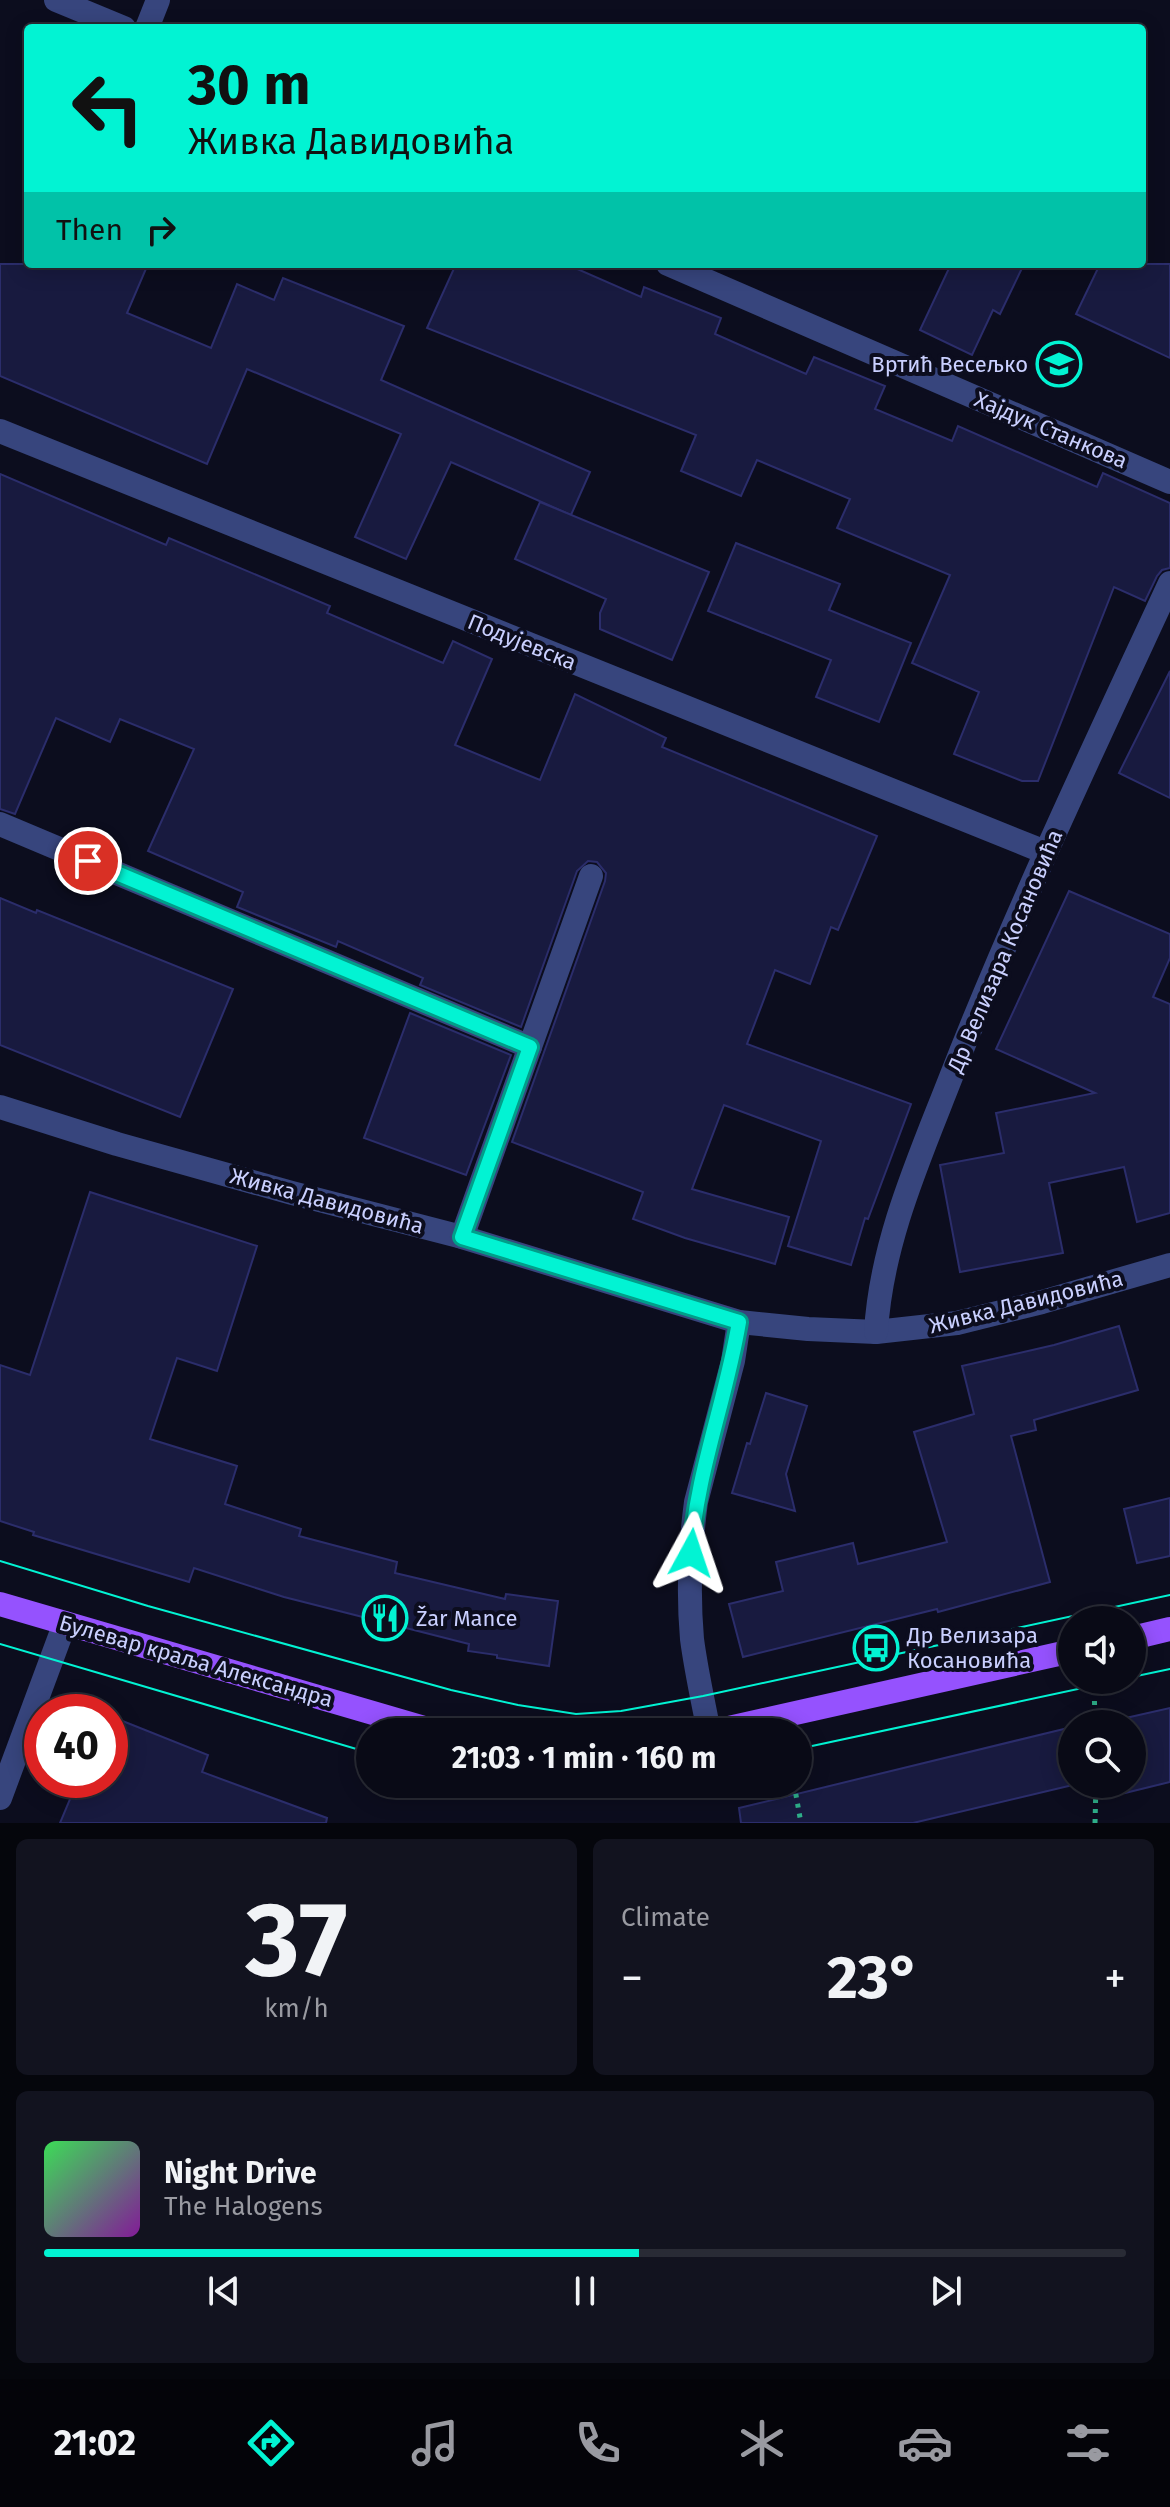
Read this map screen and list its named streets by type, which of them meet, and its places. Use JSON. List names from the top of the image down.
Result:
{
  "streets": {
    "main road": ["Булевар краља Александра"],
    "street": [
      "Хајдук Станкова",
      "Подујевска",
      "Др Велизара Косановића",
      "Живка Давидовића"
    ]
  },
  "crossings": [
    ["Подујевска", "Др Велизара Косановића"],
    ["Др Велизара Косановића", "Живка Давидовића"]
  ],
  "places": {
    "school or university": ["Вртић Весељко"],
    "restaurant": ["Žar Mance"],
    "bus stop": ["Др Велизара Косановића"]
  },
  "page": {
    "turn": ["30 m", "Живка Давидовића"],
    "then": "Then",
    "limit": "40",
    "trip": "21:03 · 1 min · 160 m",
    "tile": [
      ["37", "km/h"],
      "Climate"
    ],
    "heat": ["−", "23°", "+"],
    "song": ["Night Drive", "The Halogens"],
    "tabs": "21:02"
  }
}
